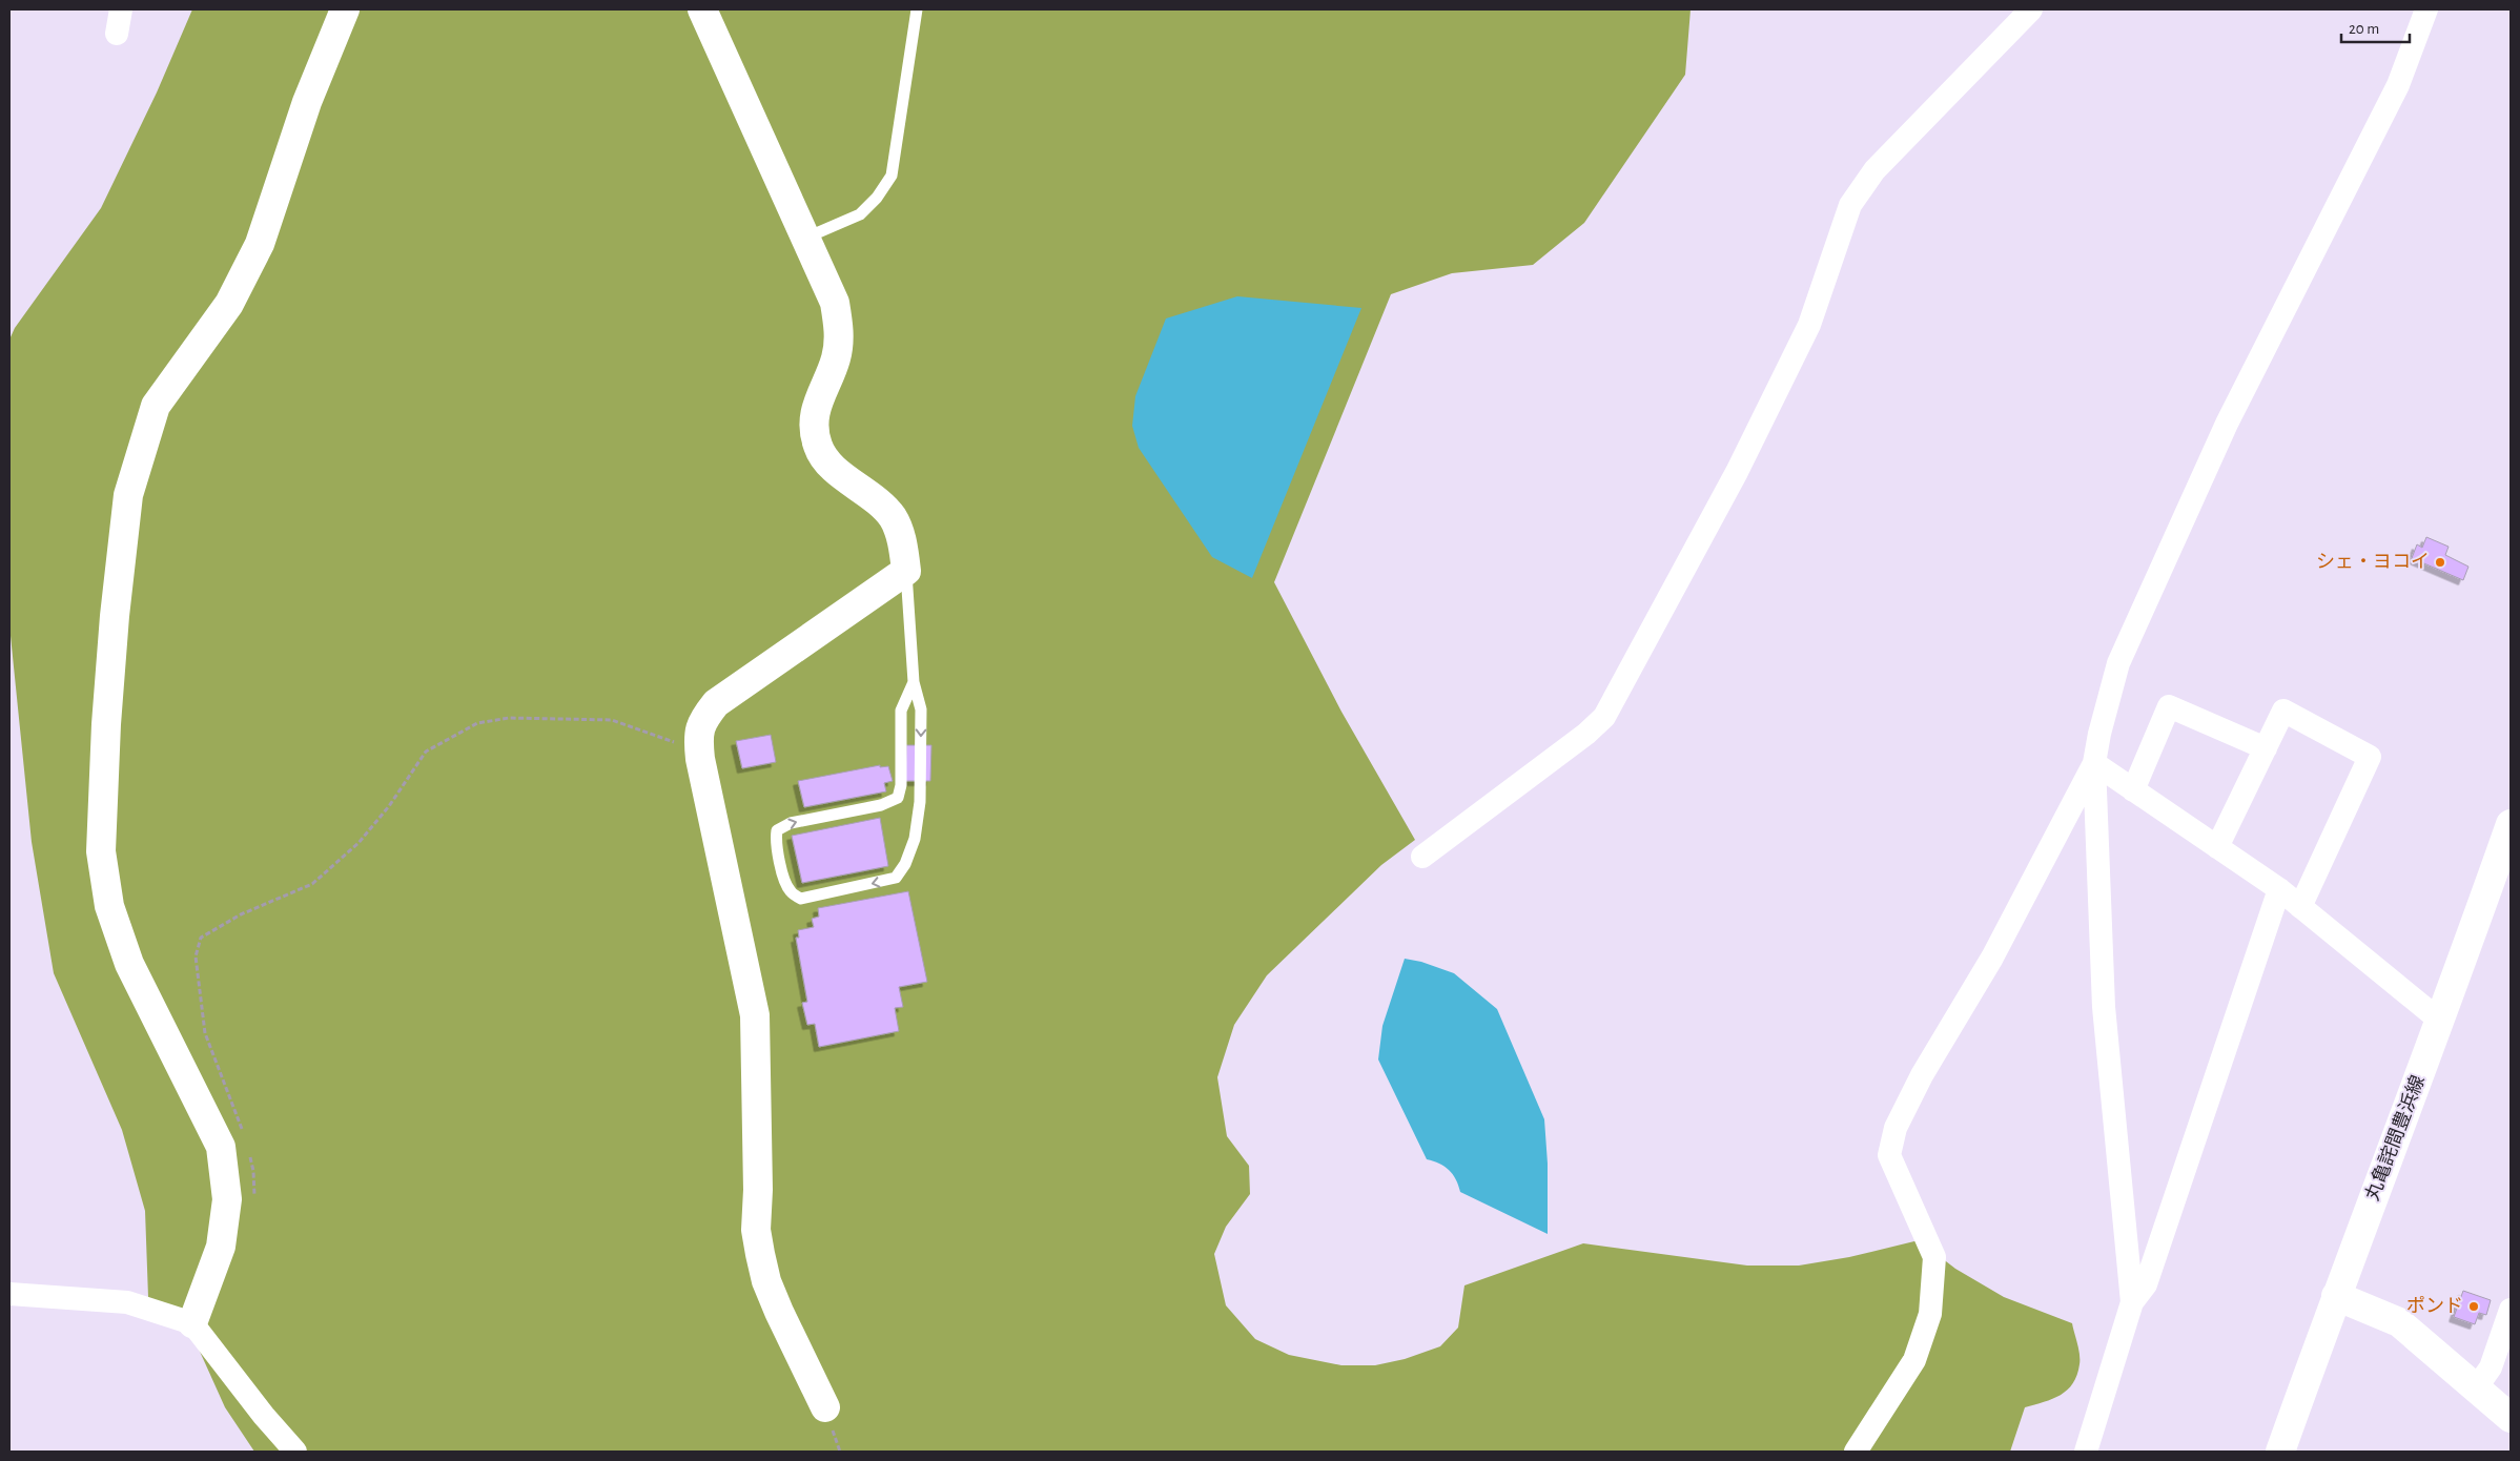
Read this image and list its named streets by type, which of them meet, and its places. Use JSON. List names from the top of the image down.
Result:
{
  "streets": {
    "street": ["丸亀詫間豊浜線"]
  },
  "places": ["シェ・ヨコイ", "ポンド"],
  "scale_bar": "20 m"
}
